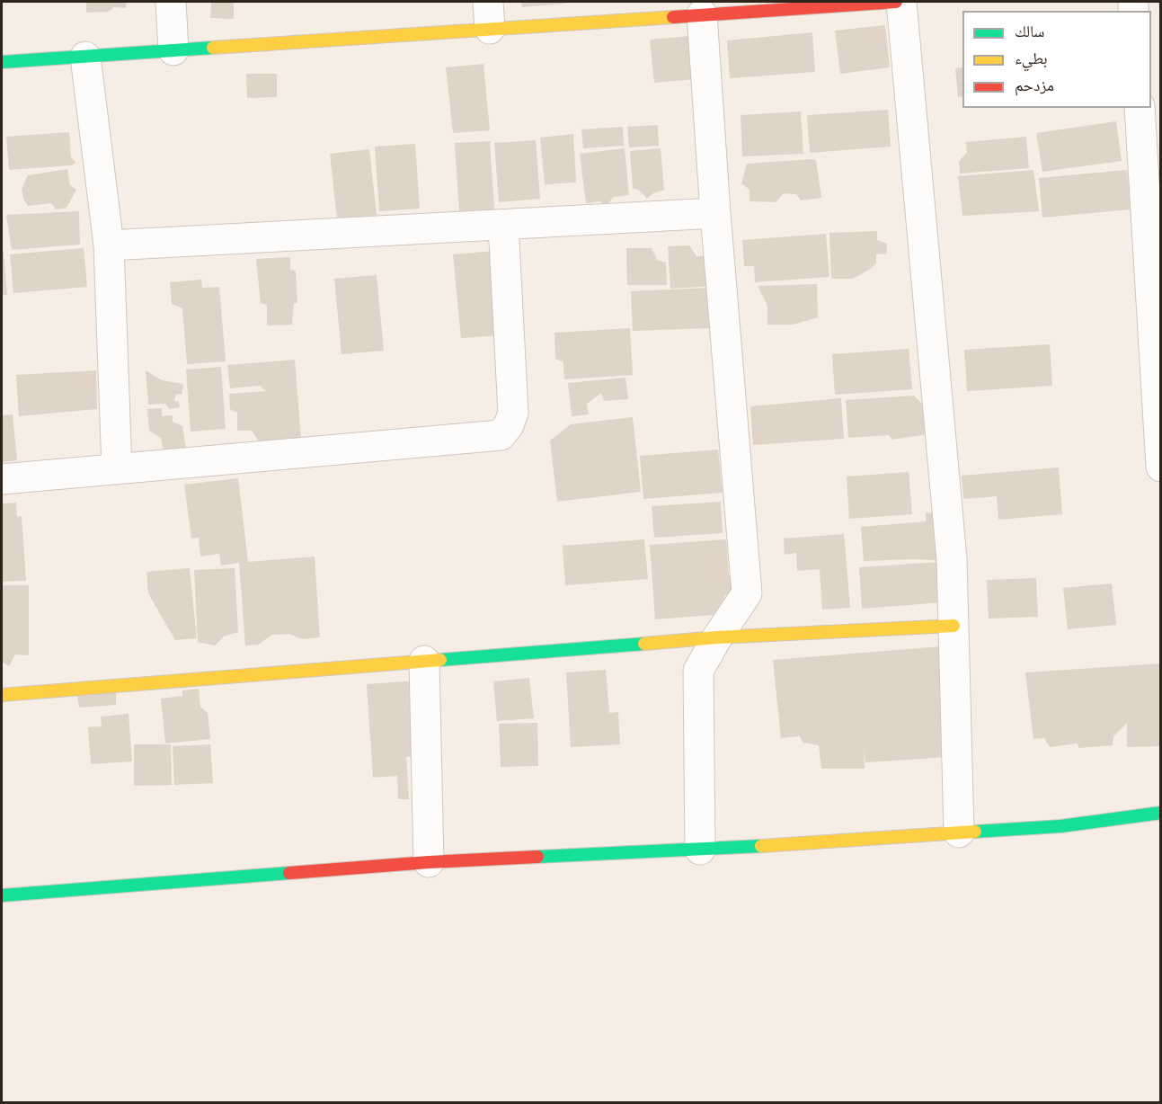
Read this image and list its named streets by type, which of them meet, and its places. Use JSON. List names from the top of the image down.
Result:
{
  "legend": ["سالك", "بطيء", "مزدحم"]
}
